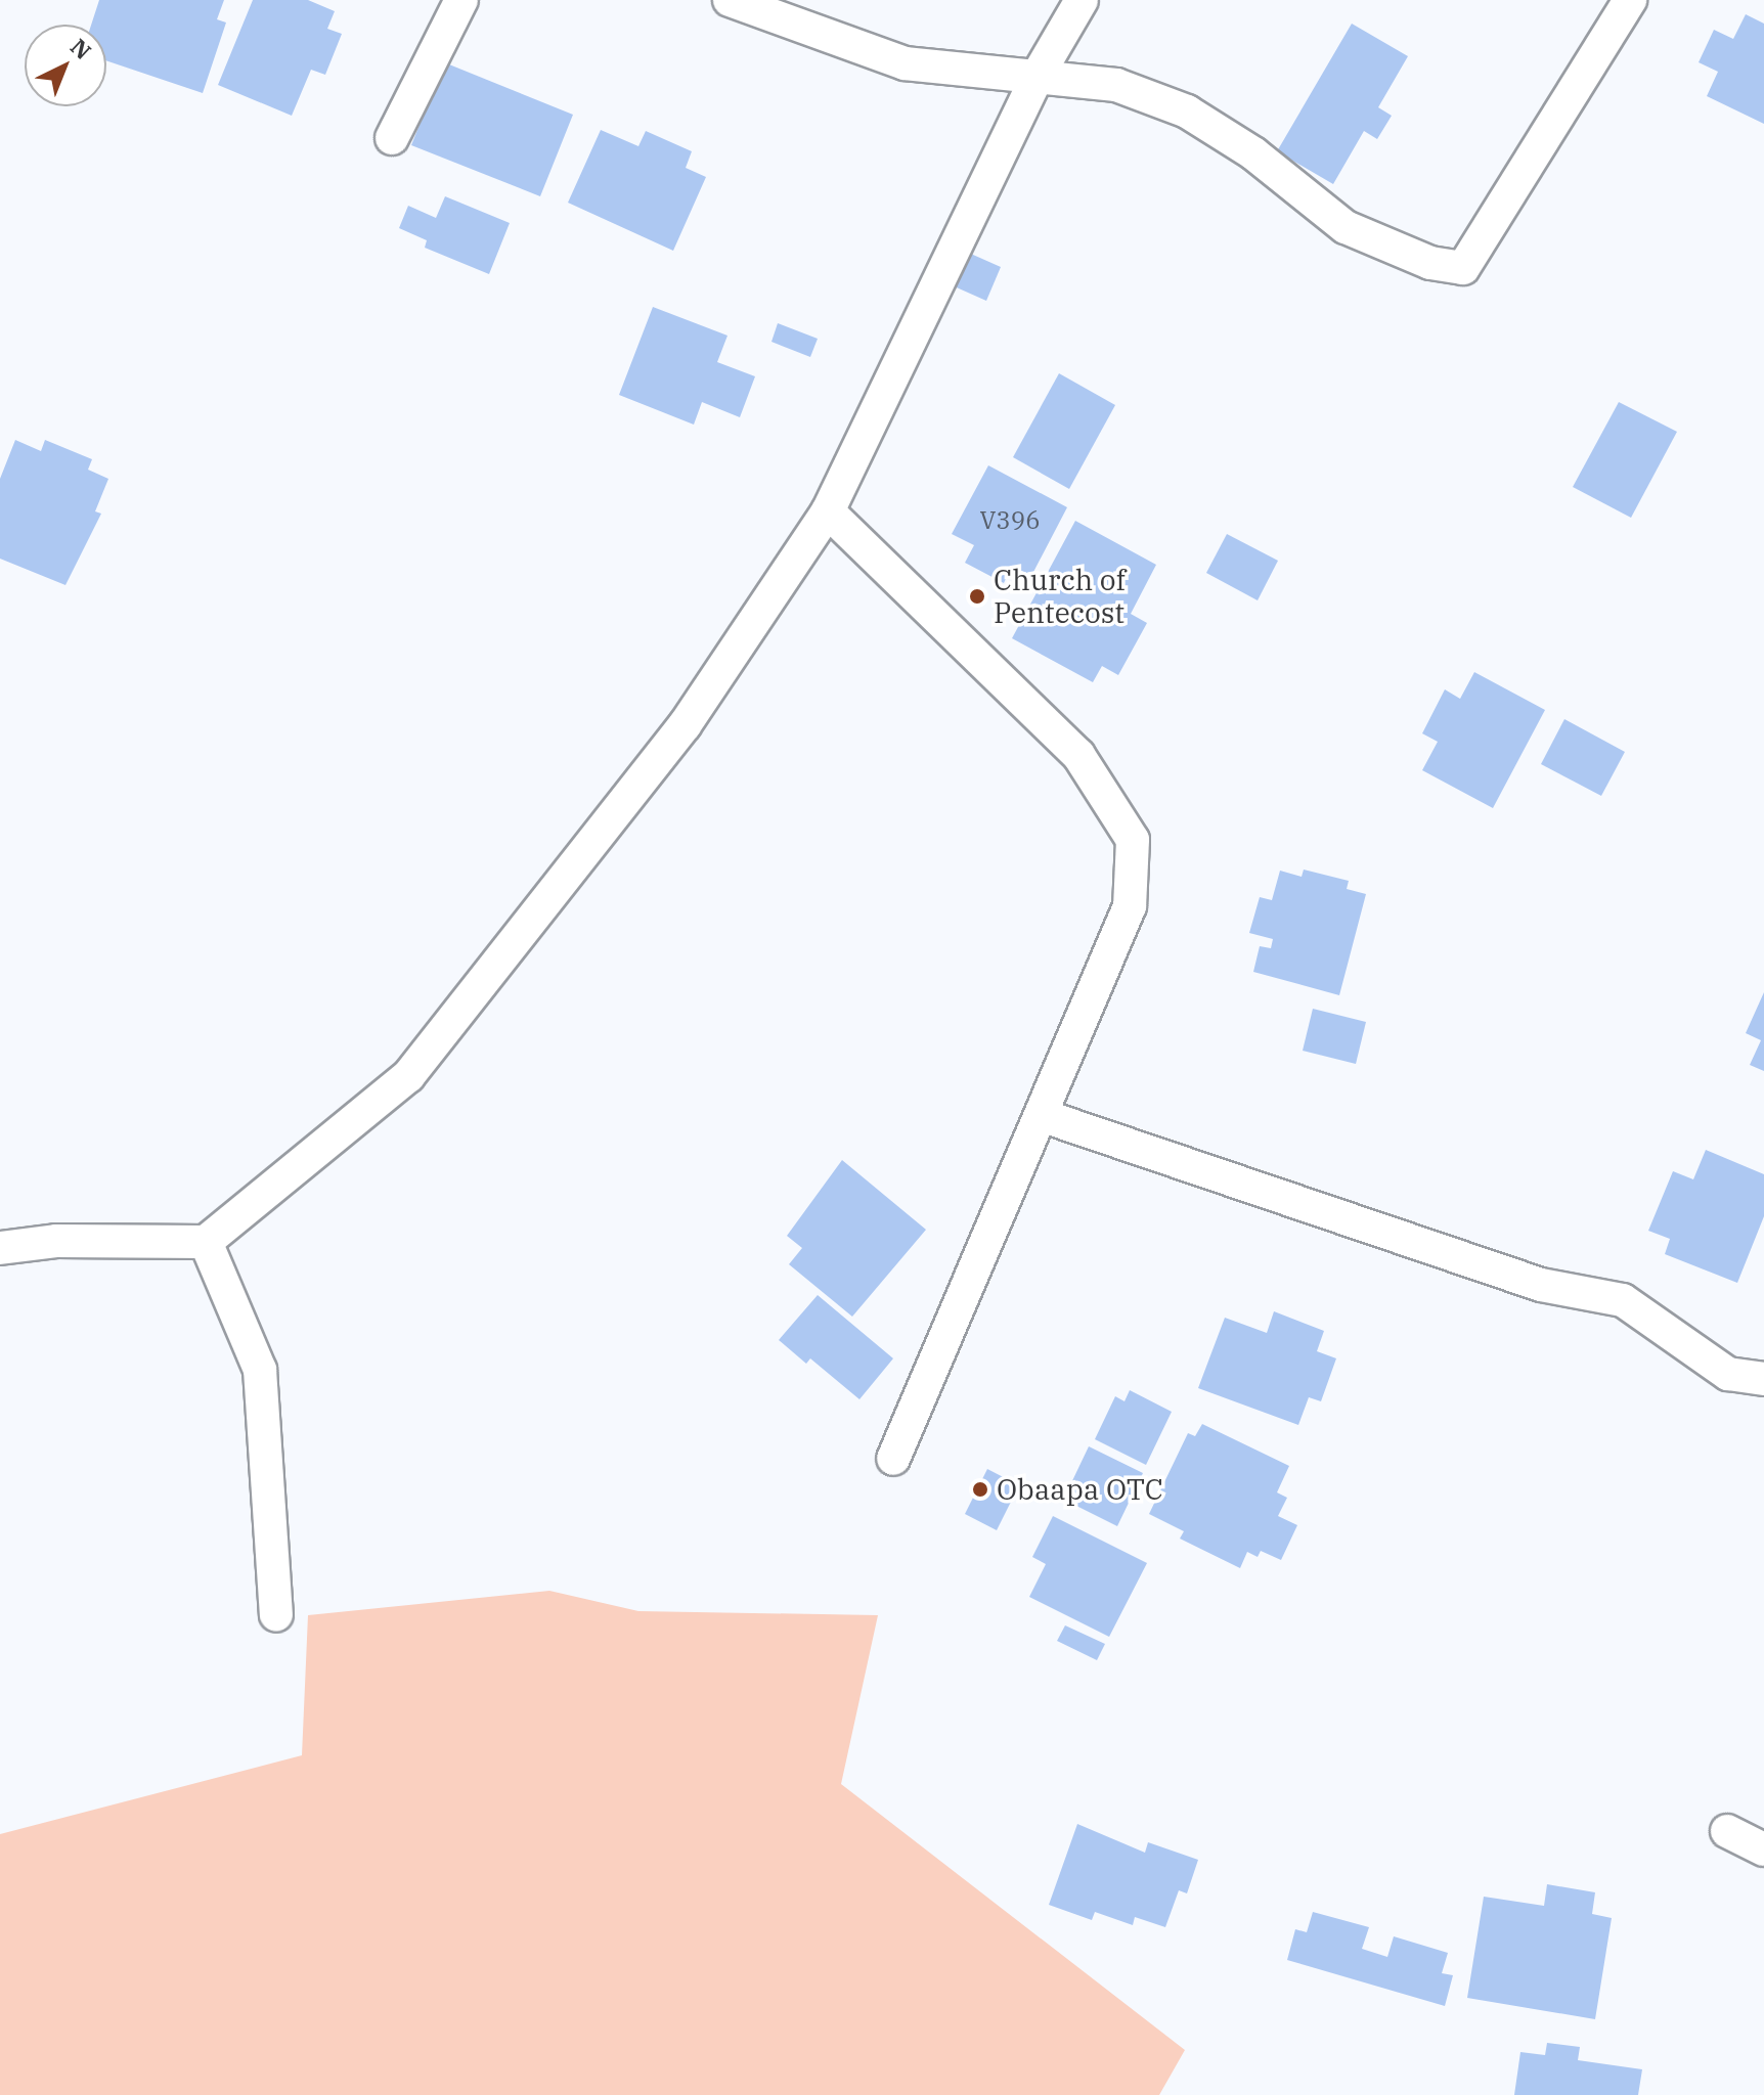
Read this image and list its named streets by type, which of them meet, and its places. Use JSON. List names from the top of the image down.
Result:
{
  "places": ["Church of Pentecost", "Obaapa OTC"],
  "house_numbers": ["V396"],
  "north": "top right"
}
